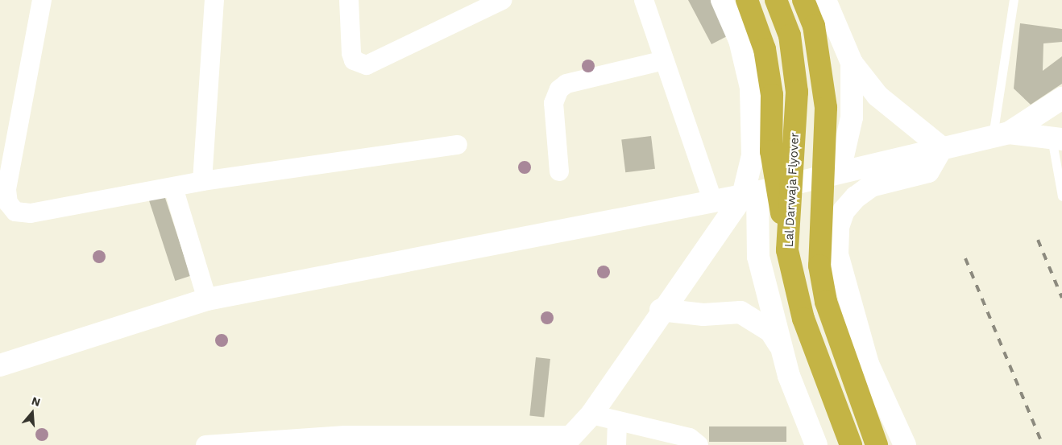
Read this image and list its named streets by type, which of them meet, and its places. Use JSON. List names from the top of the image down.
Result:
{
  "streets": {
    "highway": ["Lal Darwaja Flyover"]
  },
  "north": "top"
}
